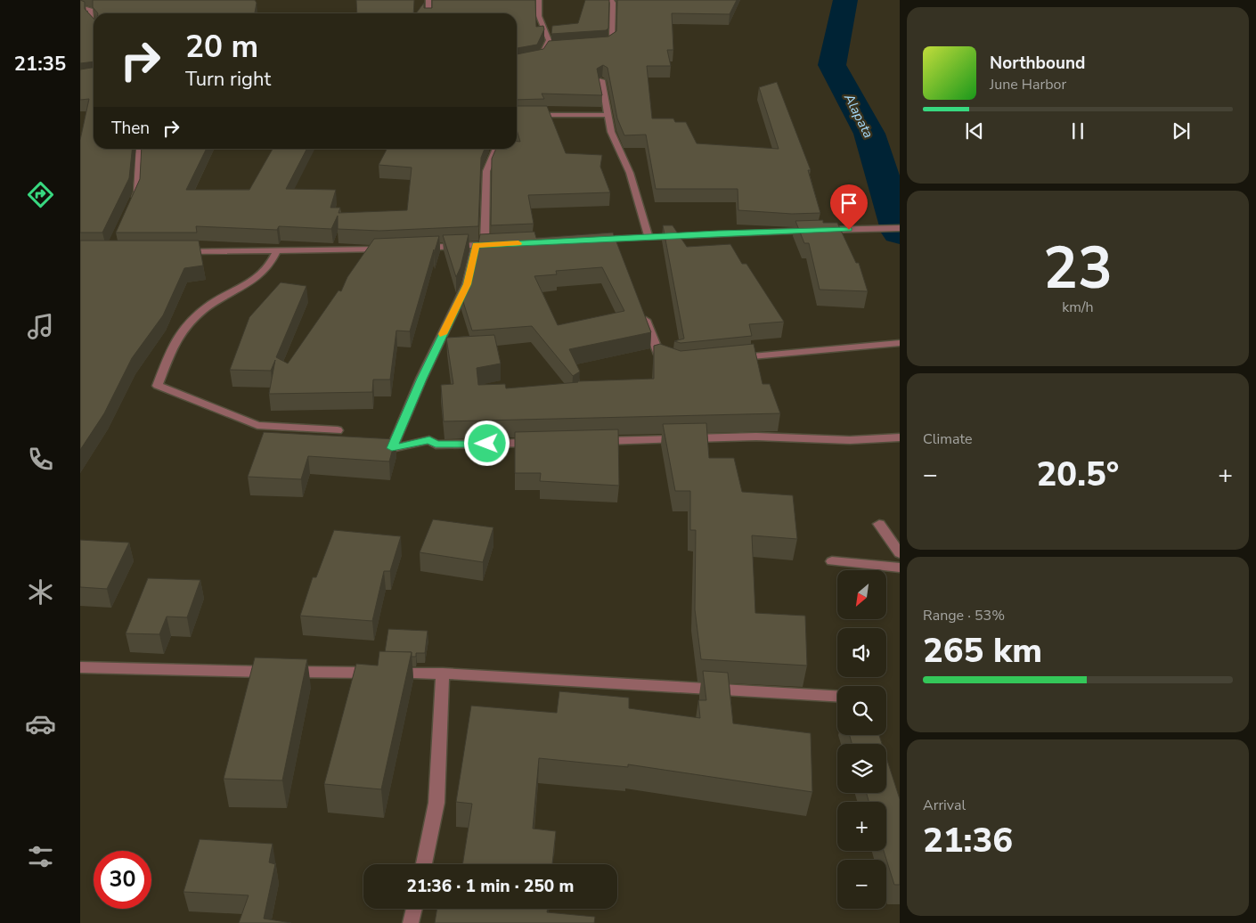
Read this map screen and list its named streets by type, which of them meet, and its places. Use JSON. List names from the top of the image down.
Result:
{
  "water": ["Alapata"],
  "north": "bottom left",
  "page": {
    "tabs": "21:35",
    "turn": ["20 m", "Turn right"],
    "song": ["Northbound", "June Harbor"],
    "then": "Then",
    "tile": [
      ["23", "km/h"],
      "Climate",
      ["Range · 53%", "265 km"],
      ["Arrival", "21:36"]
    ],
    "heat": ["−", "20.5°", "+"],
    "map_buttons": ["+", "−"],
    "limit": "30",
    "trip": "21:36 · 1 min · 250 m"
  }
}
